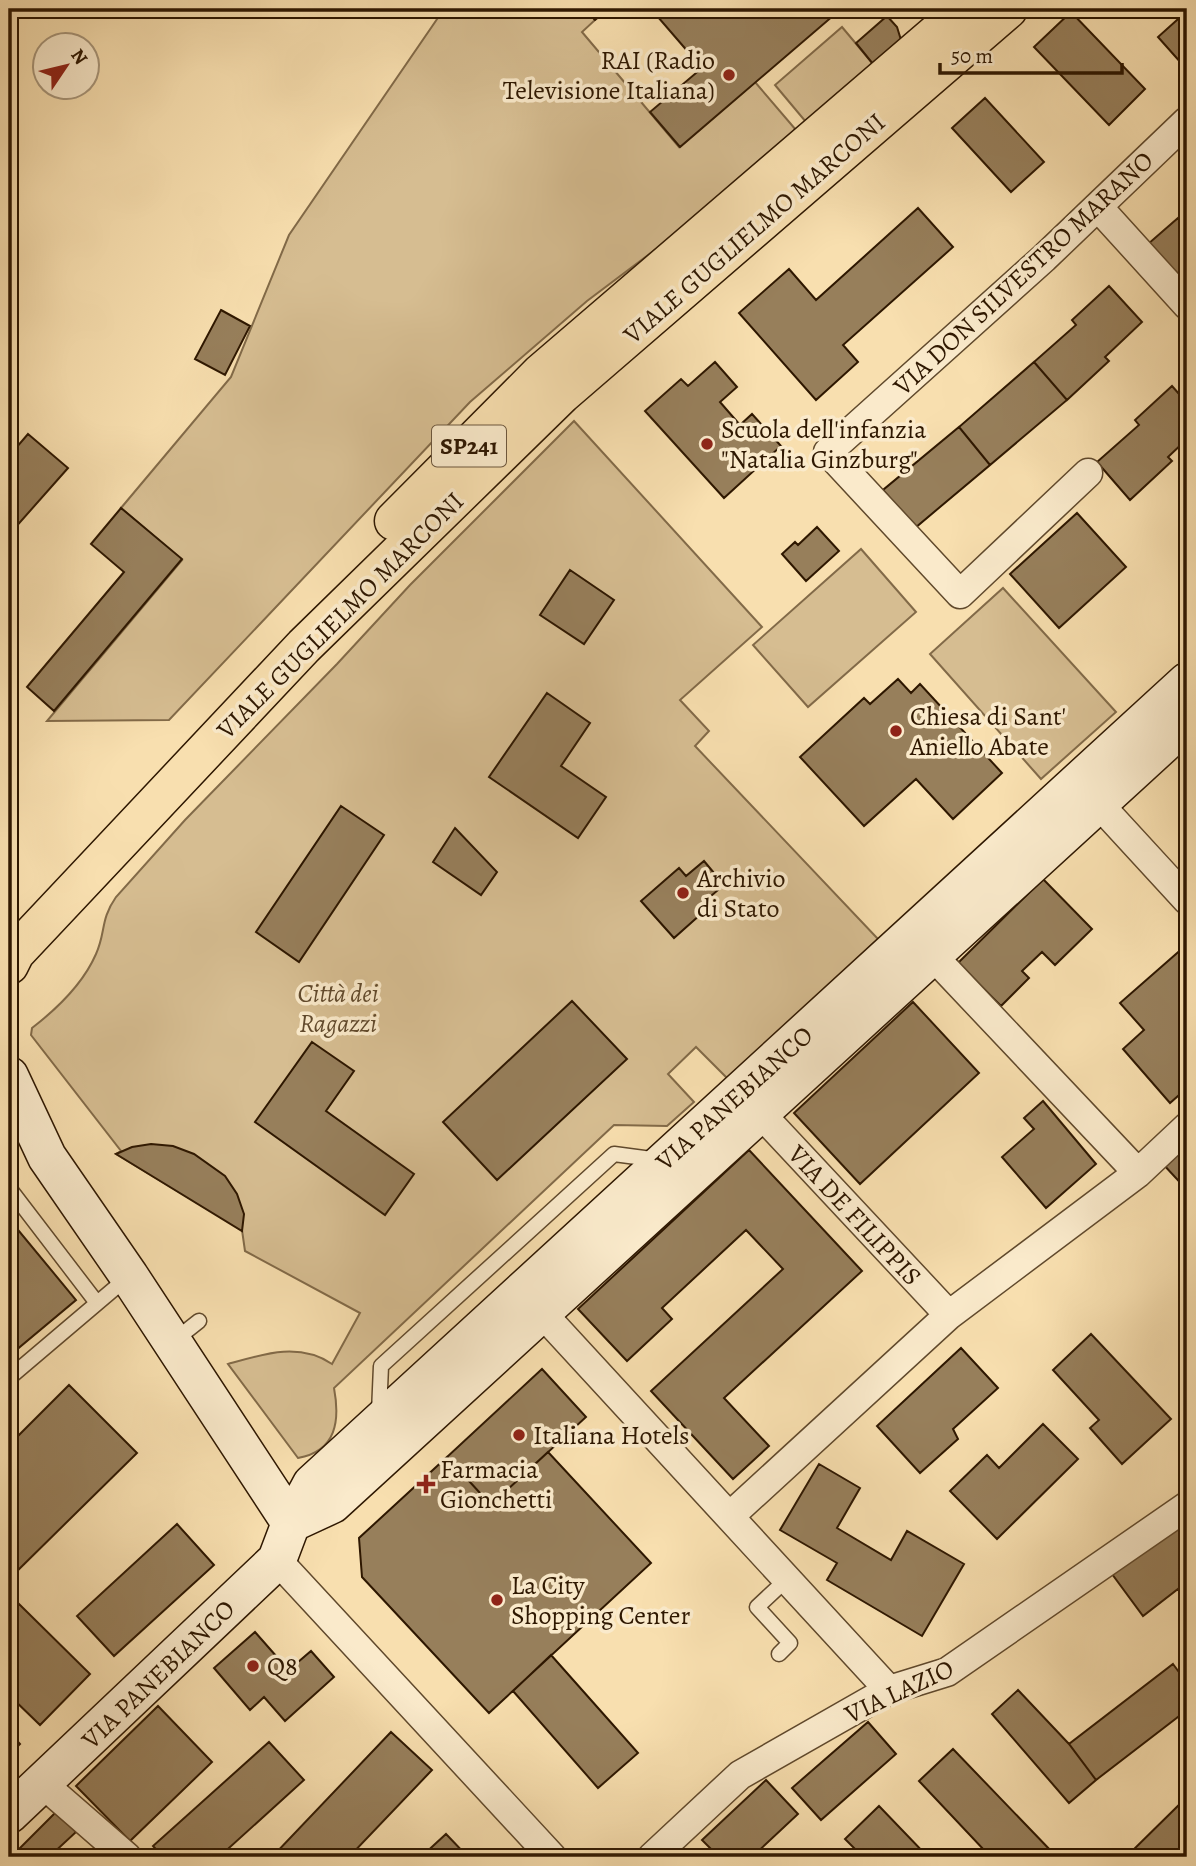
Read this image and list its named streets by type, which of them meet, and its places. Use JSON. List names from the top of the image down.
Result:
{
  "streets": {
    "main road": ["VIALE GUGLIELMO MARCONI", "SP241"],
    "street": [
      "VIA DON SILVESTRO MARANO",
      "VIA PANEBIANCO",
      "VIA DE FILIPPIS",
      "VIA LAZIO"
    ]
  },
  "crossings": [
    ["VIA PANEBIANCO", "VIA DE FILIPPIS"]
  ],
  "parks": ["Città dei Ragazzi"],
  "places": {
    "other": [
      "RAI (Radio Televisione Italiana)",
      "Scuola dell'infanzia \"Natalia Ginzburg\"",
      "Chiesa di Sant' Aniello Abate",
      "Archivio di Stato",
      "Italiana Hotels",
      "La City Shopping Center",
      "Q8"
    ],
    "health": ["Farmacia Gionchetti"]
  },
  "scale_bar": "50 m",
  "north": "top right"
}
